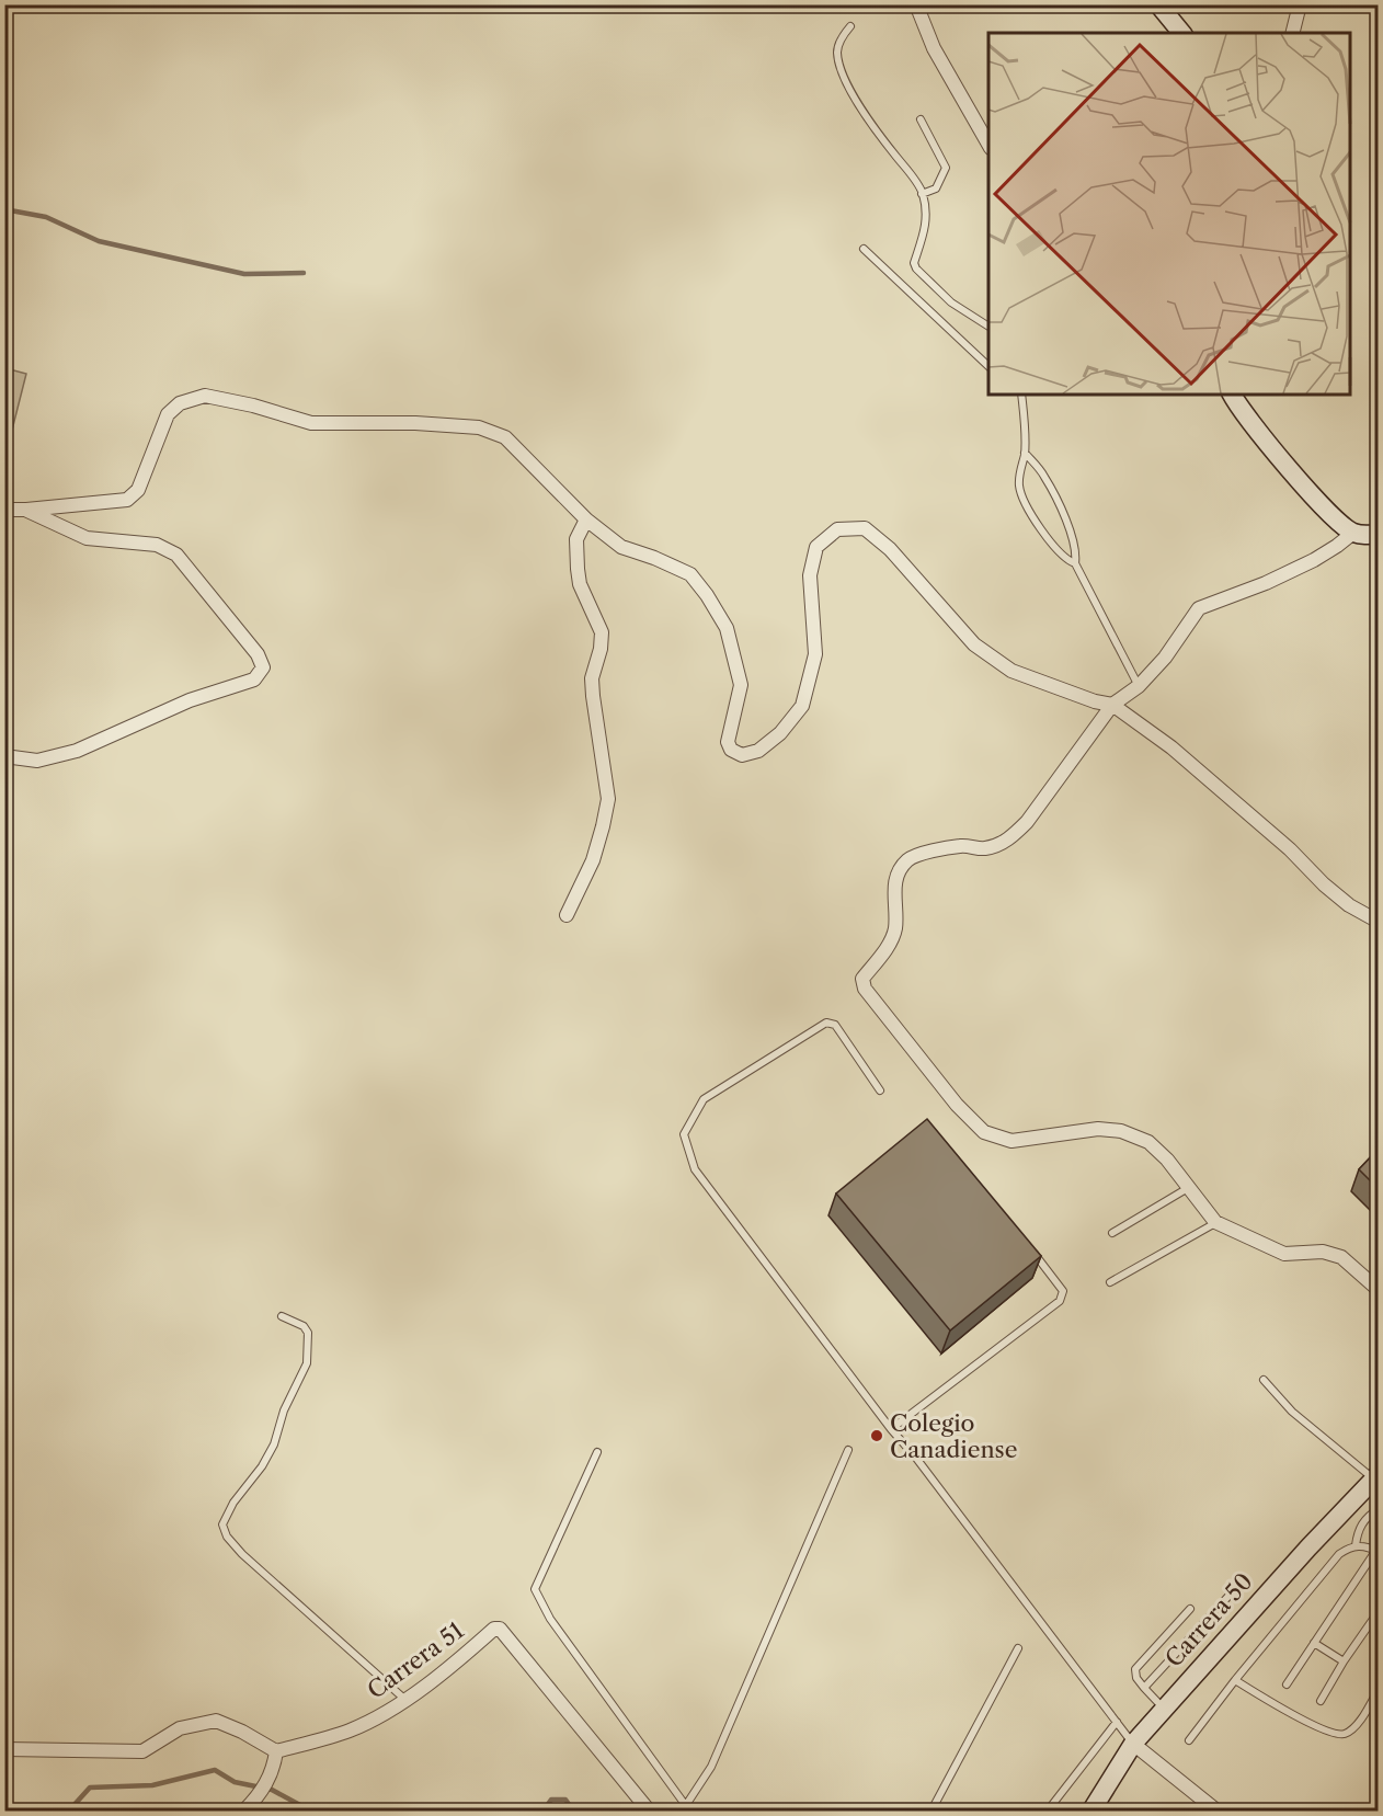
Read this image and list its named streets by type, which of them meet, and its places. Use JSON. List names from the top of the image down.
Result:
{
  "streets": {
    "main road": ["Carrera 50"],
    "street": ["Carrera 51"]
  },
  "places": ["Colegio Canadiense"]
}
